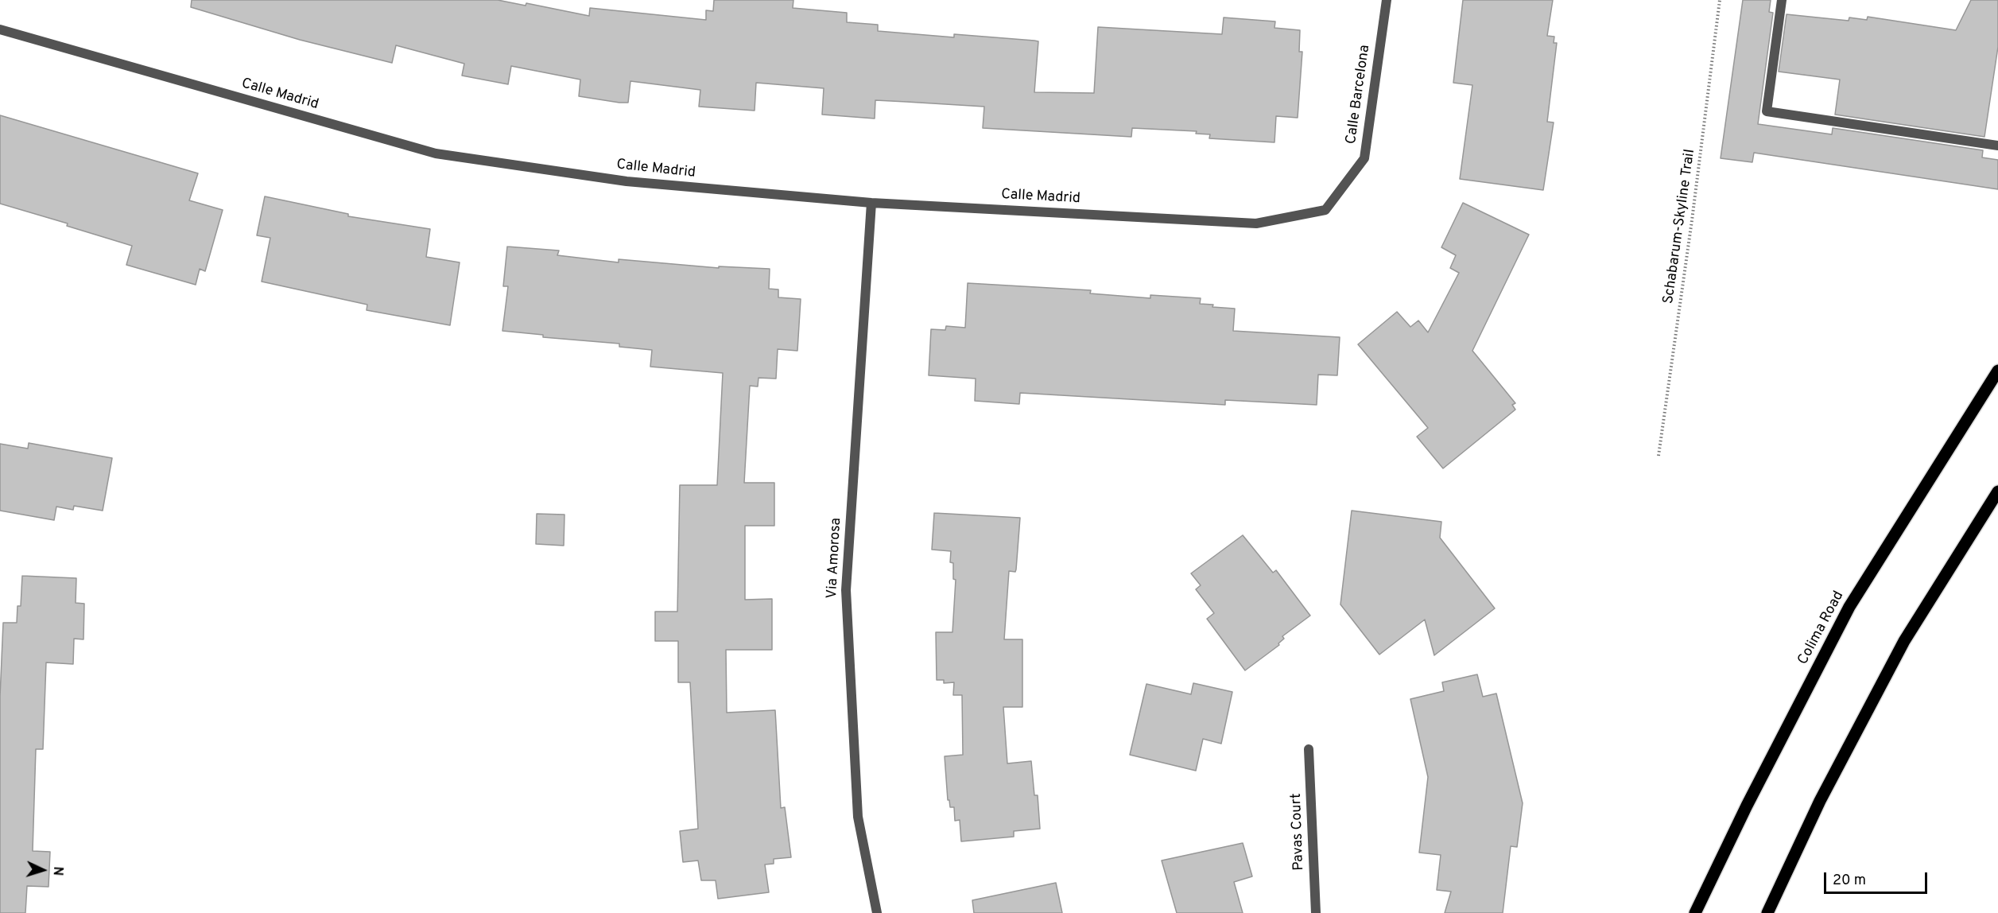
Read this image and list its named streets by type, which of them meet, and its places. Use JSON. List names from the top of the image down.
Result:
{
  "streets": {
    "main road": ["Colima Road"],
    "street": [
      "Calle Madrid",
      "Calle Barcelona",
      "Via Amorosa",
      "Pavas Court"
    ],
    "path": ["Schabarum-Skyline Trail"]
  },
  "crossings": [
    ["Calle Madrid", "Calle Barcelona"],
    ["Calle Madrid", "Via Amorosa"]
  ],
  "scale_bar": "20 m",
  "north": "right"
}
